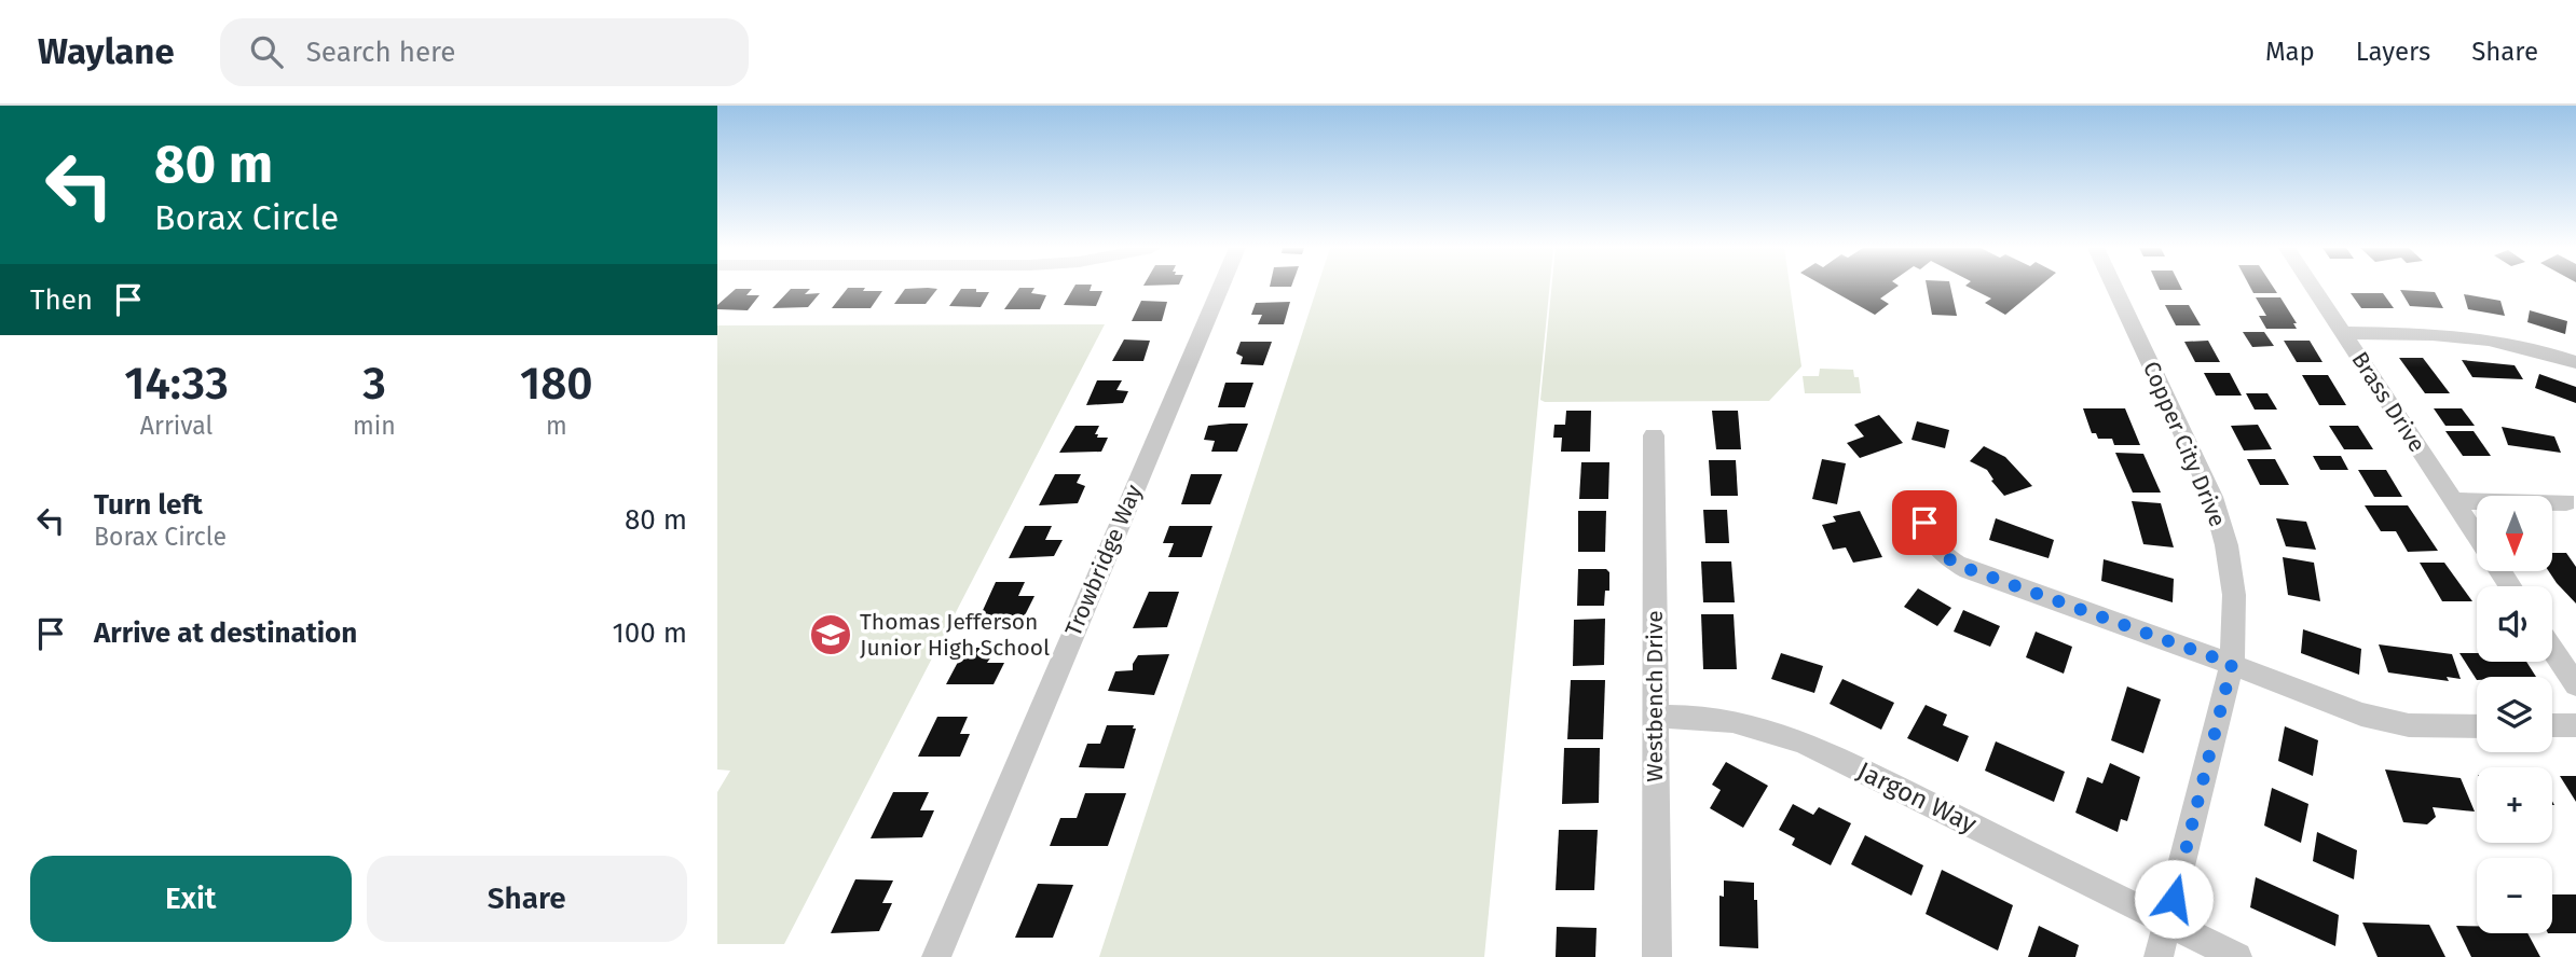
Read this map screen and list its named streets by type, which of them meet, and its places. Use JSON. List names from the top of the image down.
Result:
{
  "streets": {
    "street": [
      "Brass Drive",
      "Copper City Drive",
      "Trowbridge Way",
      "Westbench Drive",
      "Jargon Way"
    ]
  },
  "crossings": [
    ["Copper City Drive", "Jargon Way"],
    ["Westbench Drive", "Jargon Way"]
  ],
  "places": {
    "school or university": ["Thomas Jefferson Junior High School"]
  },
  "north": "bottom",
  "page": {
    "header": "Waylane",
    "search": "Search here",
    "nav": ["Map", "Layers", "Share"],
    "turn": ["80 m", "Borax Circle"],
    "then": "Then",
    "eta": [
      "14:33",
      "Arrival",
      "3",
      "min",
      "180",
      "m"
    ],
    "list": [
      {
        "name": "Turn left",
        "note": "Borax Circle",
        "value": "80 m"
      },
      {
        "name": "Arrive at destination",
        "value": "100 m"
      }
    ],
    "map_buttons": ["+", "−"],
    "buttons": ["Exit", "Share"]
  }
}
